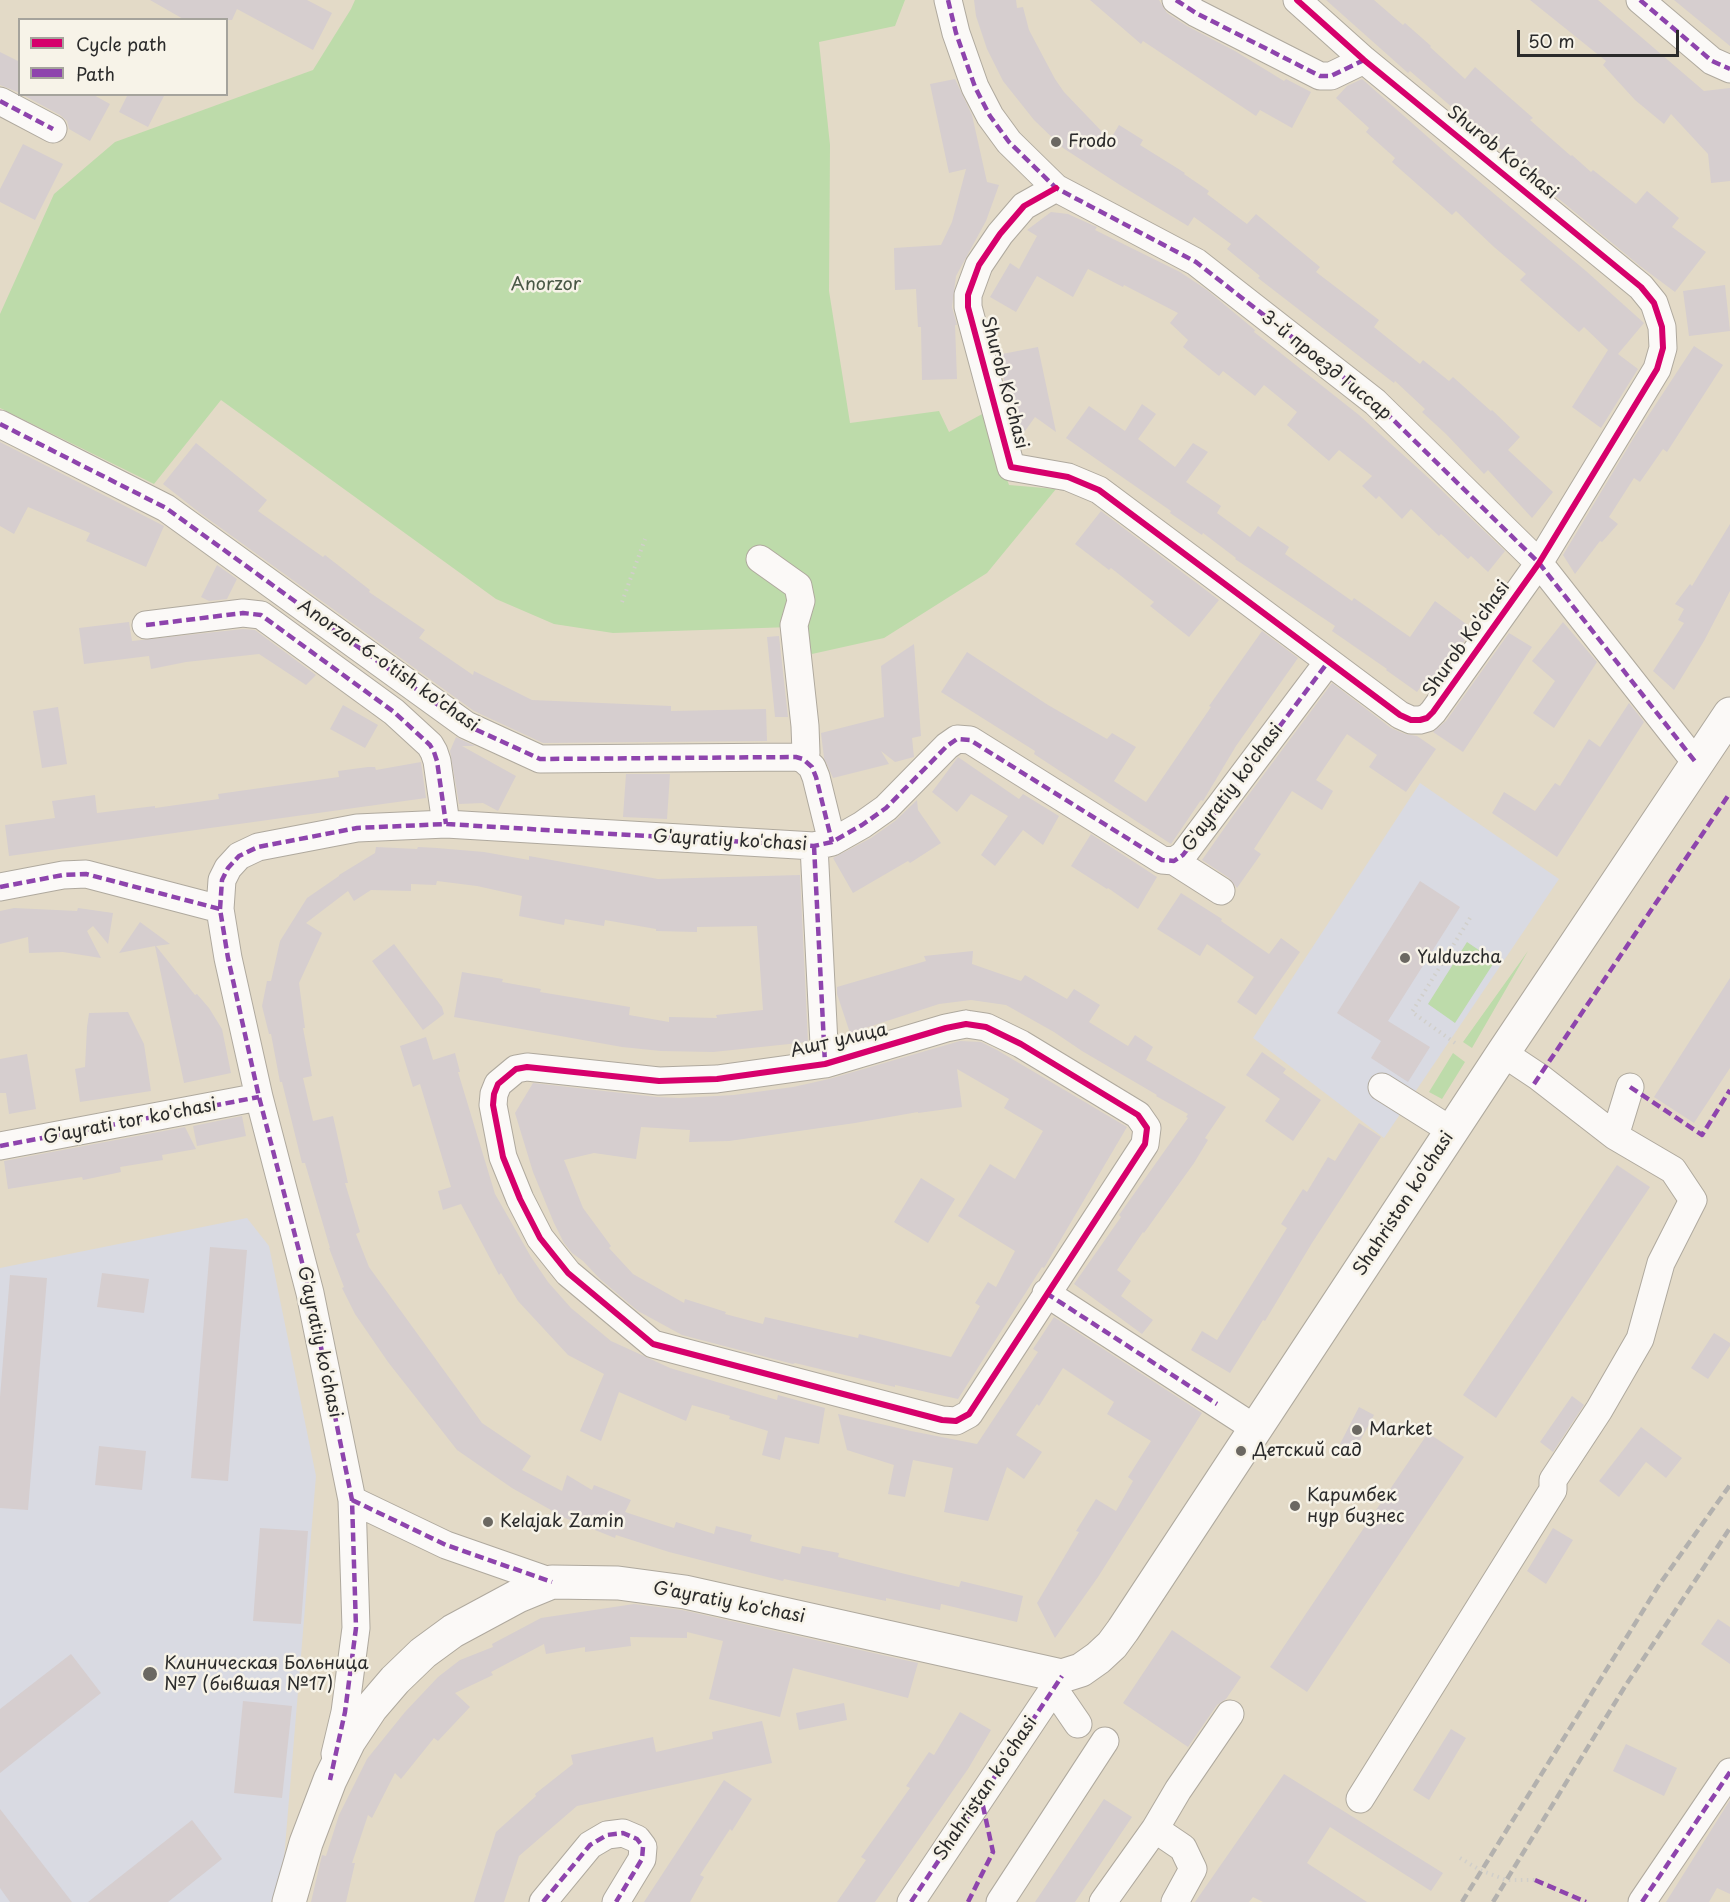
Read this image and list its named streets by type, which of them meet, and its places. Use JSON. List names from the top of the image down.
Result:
{
  "streets": {
    "main road": ["G'ayratiy ko'chasi", "Shahriston ko'chasi"],
    "street": [
      "Shurob Ko'chasi",
      "3-й проезд Гиссар",
      "Anorzor 6-o'tish ko'chasi",
      "Ашт улица",
      "G'ayrati tor ko'chasi",
      "Shahristan ko'chasi"
    ]
  },
  "crossings": [
    ["Shurob Ko'chasi", "3-й проезд Гиссар"],
    ["Shurob Ko'chasi", "G'ayratiy ko'chasi"],
    ["3-й проезд Гиссар", "Shahriston ko'chasi"],
    ["G'ayratiy ko'chasi", "G'ayrati tor ko'chasi"],
    ["G'ayratiy ko'chasi", "Shahriston ko'chasi"],
    ["G'ayratiy ko'chasi", "Shahristan ko'chasi"],
    ["Shahriston ko'chasi", "Shahristan ko'chasi"]
  ],
  "parks": ["Anorzor"],
  "places": [
    "Frodo",
    "Yulduzcha",
    "Market",
    "Детский сад",
    "Каримбек нур бизнес",
    "Kelajak Zamin",
    "Клиническая Больница №7 (бывшая №17)"
  ],
  "legend": ["Cycle path", "Path"],
  "scale_bar": "50 m"
}
